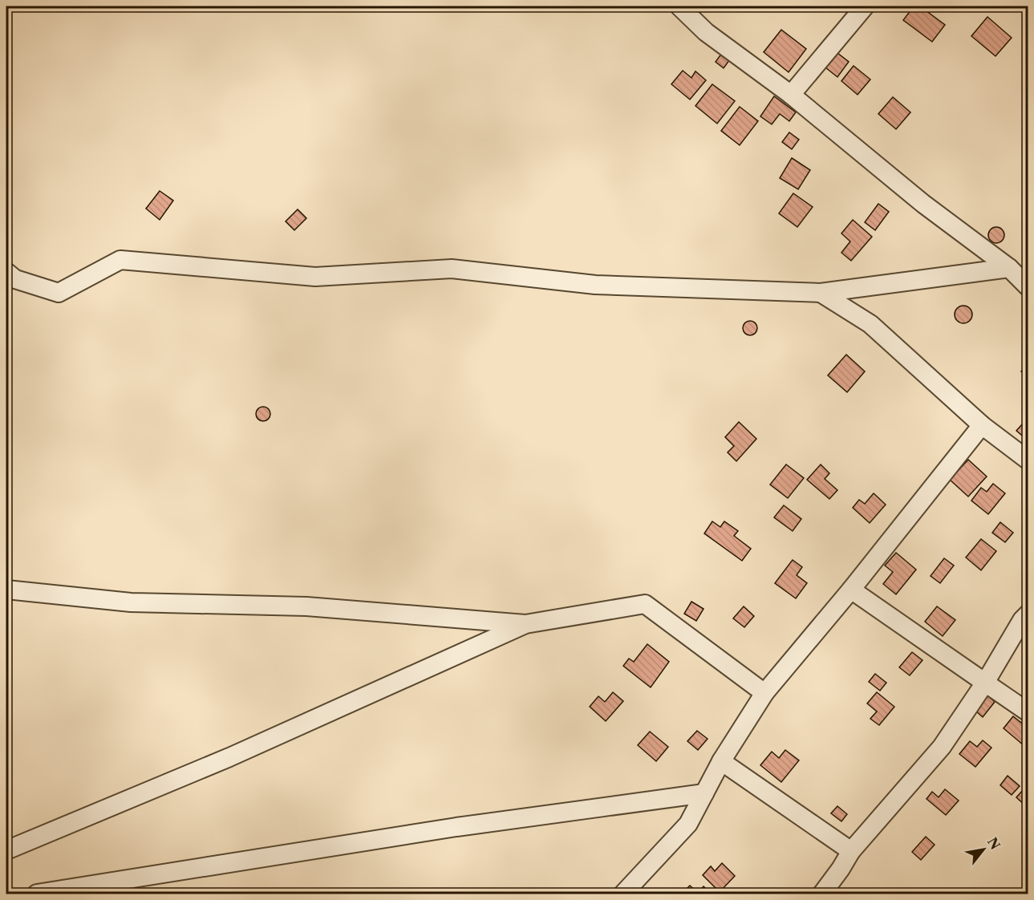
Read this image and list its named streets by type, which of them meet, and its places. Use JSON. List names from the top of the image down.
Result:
{
  "north": "top right"
}
